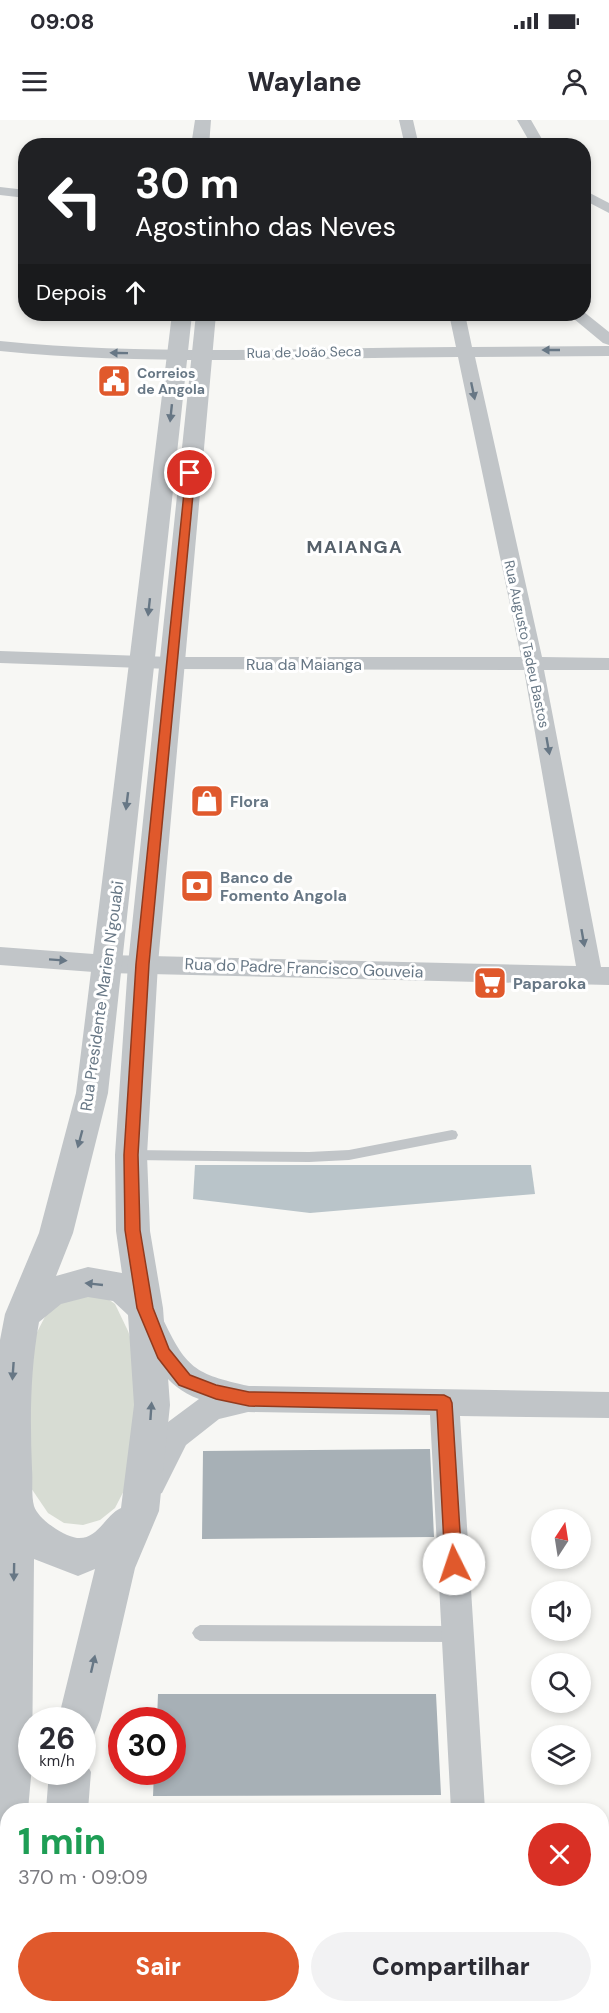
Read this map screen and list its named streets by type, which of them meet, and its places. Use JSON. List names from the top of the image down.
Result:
{
  "streets": {
    "street": [
      "Rua de João Seca",
      "Rua Augusto Tadeu Bastos",
      "Rua da Maianga",
      "Rua do Padre Francisco Gouveia",
      "Rua Presidente Marien N'gouabi"
    ]
  },
  "crossings": [
    ["Rua de João Seca", "Rua Augusto Tadeu Bastos"],
    ["Rua de João Seca", "Rua Presidente Marien N'gouabi"],
    ["Rua Augusto Tadeu Bastos", "Rua da Maianga"],
    ["Rua Augusto Tadeu Bastos", "Rua do Padre Francisco Gouveia"],
    ["Rua da Maianga", "Rua Presidente Marien N'gouabi"],
    ["Rua do Padre Francisco Gouveia", "Rua Presidente Marien N'gouabi"]
  ],
  "one_way": ["Rua de João Seca", "Rua Augusto Tadeu Bastos"],
  "districts": ["MAIANGA"],
  "places": {
    "public building": ["Correios de Angola"],
    "shop": ["Flora"],
    "bank": ["Banco de Fomento Angola"],
    "supermarket": ["Paparoka"]
  },
  "north": "top",
  "page": {
    "status": "09:08",
    "header": "Waylane",
    "turn": ["30 m", "Agostinho das Neves"],
    "then": "Depois",
    "speed": "26 km/h",
    "limit": "30",
    "heading": ["1 min", "370 m · 09:09"],
    "buttons": ["Sair", "Compartilhar"]
  }
}
